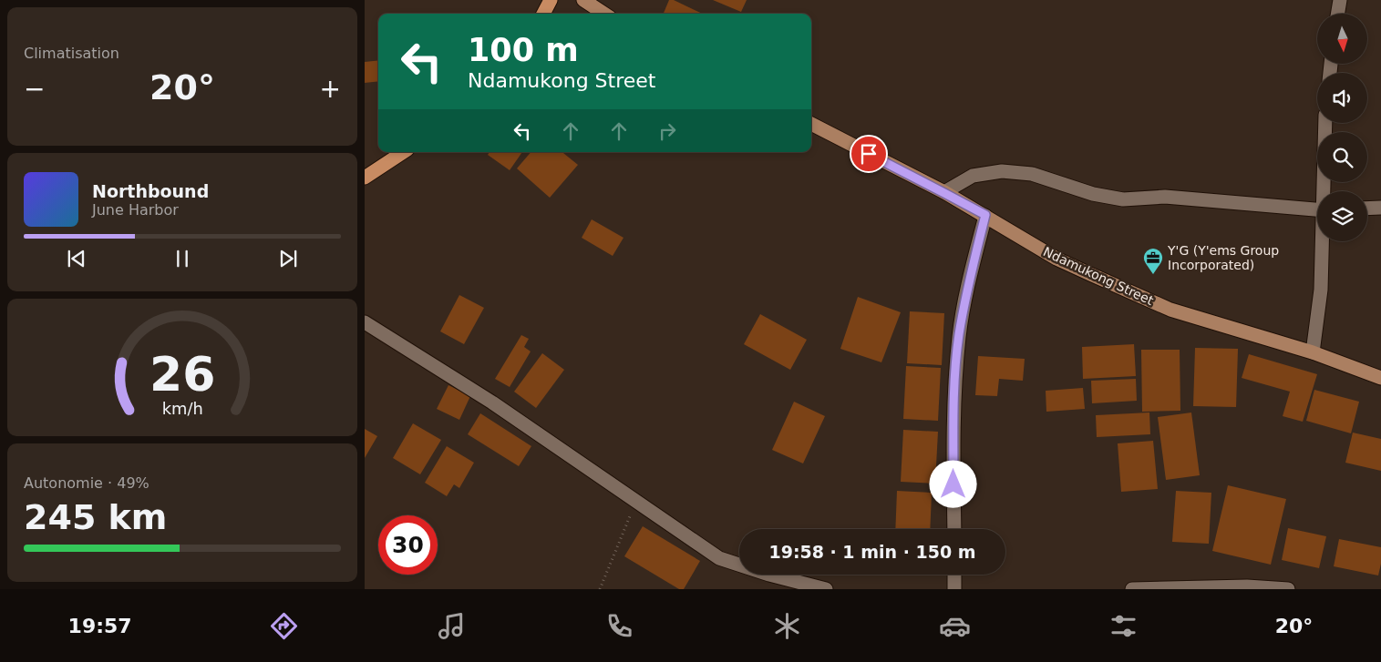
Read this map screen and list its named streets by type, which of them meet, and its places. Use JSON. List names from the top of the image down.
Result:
{
  "streets": {
    "main road": ["Ndamukong Street"]
  },
  "places": {
    "office": ["Y'G (Y'ems Group Incorporated)"]
  },
  "north": "bottom",
  "page": {
    "tile": [
      "Climatisation",
      ["Autonomie · 49%", "245 km"]
    ],
    "turn": ["100 m", "Ndamukong Street"],
    "heat": ["−", "20°", "+"],
    "song": ["Northbound", "June Harbor"],
    "limit": "30",
    "trip": "19:58 · 1 min · 150 m",
    "tabs": ["19:57", "20°"],
    "gauge": ["26", "km/h"]
  }
}
